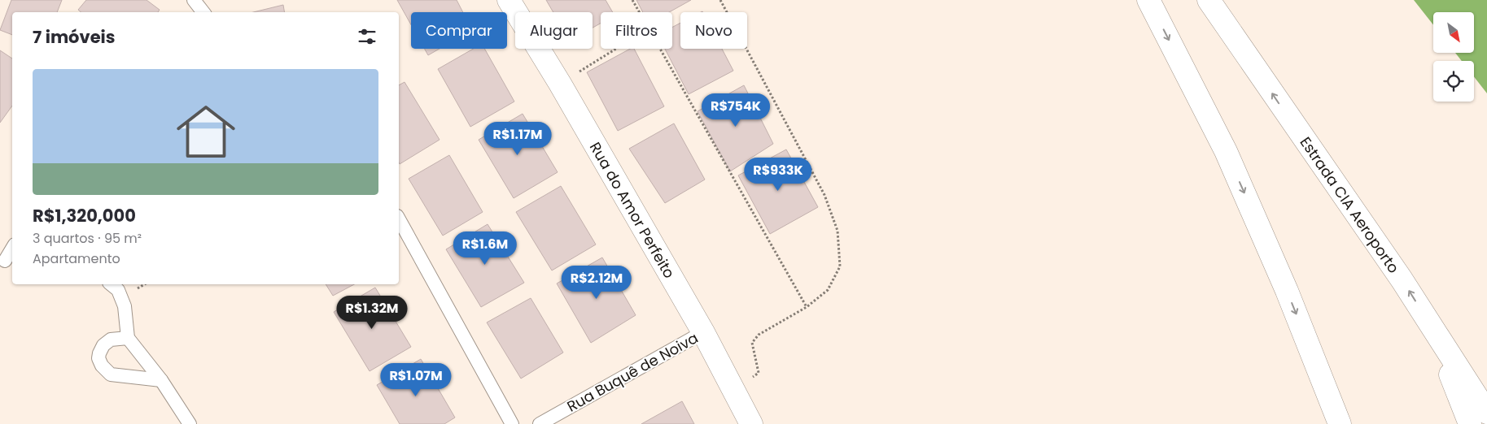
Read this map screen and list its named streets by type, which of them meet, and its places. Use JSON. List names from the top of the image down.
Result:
{
  "streets": {
    "main road": ["Estrada CIA Aeroporto", "Rua do Amor Perfeito"],
    "lane": ["Rua Buquê de Noiva"]
  },
  "crossings": [
    ["Rua do Amor Perfeito", "Rua Buquê de Noiva"]
  ],
  "north": "bottom right",
  "page": {
    "chip": [
      "Comprar",
      "Alugar",
      "Filtros",
      "Novo"
    ],
    "heading": "7 imóveis",
    "list": [
      {
        "name": "R$1,320,000",
        "note": "3 quartos · 95 m² · Apartamento"
      }
    ],
    "price": [
      "R$754K",
      "R$1.17M",
      "R$933K",
      "R$1.6M",
      "R$2.12M",
      "R$1.32M",
      "R$1.07M"
    ]
  }
}
